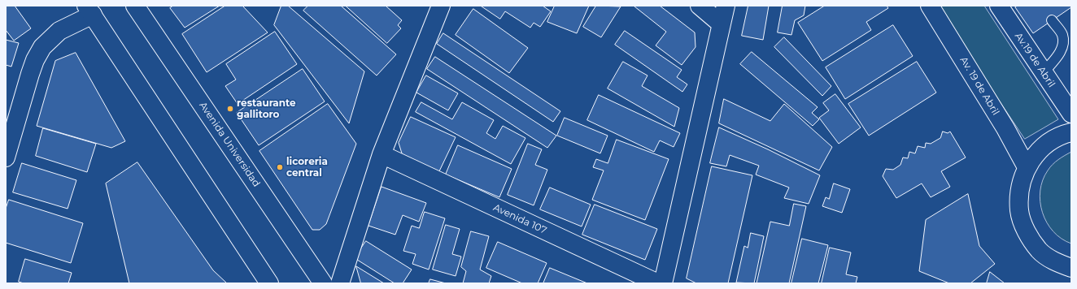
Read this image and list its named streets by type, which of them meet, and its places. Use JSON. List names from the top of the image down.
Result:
{
  "streets": {
    "street": [
      "Av.19 de Abril",
      "Av. 19 de Abril",
      "Avenida Universidad",
      "Avenida 107"
    ]
  },
  "places": ["restaurante gallitoro", "licoreria central"]
}
